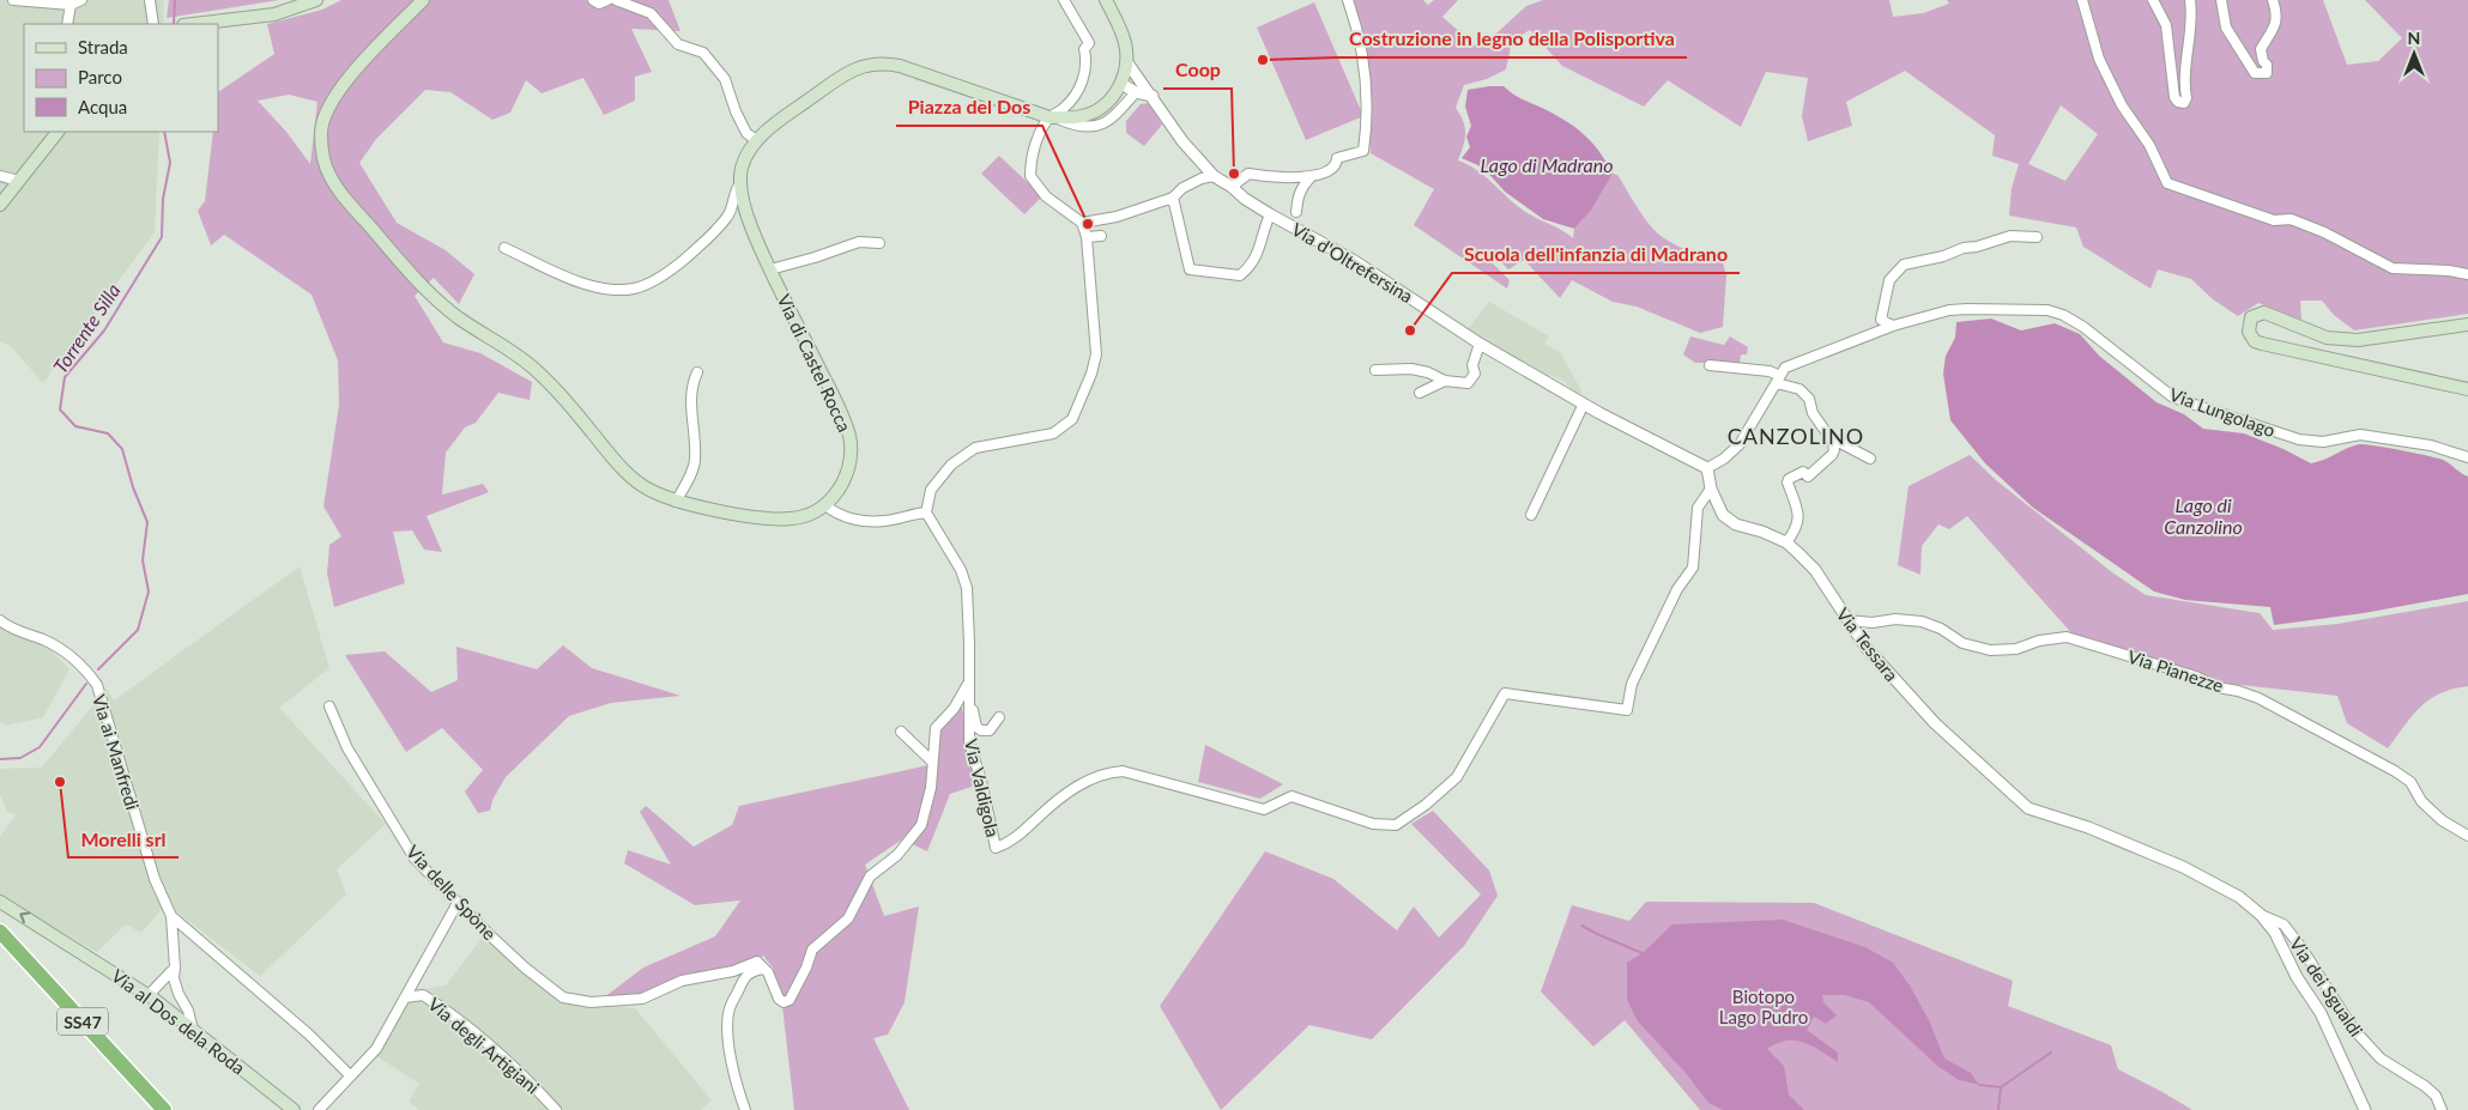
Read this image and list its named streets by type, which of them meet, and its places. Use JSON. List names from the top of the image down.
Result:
{
  "streets": {
    "highway": ["SS47"],
    "main road": ["Via di Castel Rocca", "Via al Dos dela Roda"],
    "street": [
      "Via d'Oltrefersina",
      "Via Lungolago",
      "Via Tessara",
      "Via Pianezze",
      "Via ai Manfredi",
      "Via Valdigola",
      "Via delle Spòne",
      "Via dei Sgualdi",
      "Via degli Artigiani"
    ]
  },
  "crossings": [
    ["Via d'Oltrefersina", "Via Tessara"],
    ["Via Tessara", "Via Pianezze"],
    ["Via Tessara", "Via Valdigola"],
    ["Via Tessara", "Via dei Sgualdi"],
    ["Via ai Manfredi", "Via al Dos dela Roda"]
  ],
  "one_way": ["Via al Dos dela Roda"],
  "districts": ["CANZOLINO"],
  "water": ["Lago di Madrano", "Torrente Silla", "Lago di Canzolino"],
  "parks": ["Biotopo Lago Pudro"],
  "places": [
    "Costruzione in legno della Polisportiva",
    "Coop",
    "Piazza del Dos",
    "Scuola dell'infanzia di Madrano",
    "Morelli srl"
  ],
  "legend": ["Strada", "Parco", "Acqua"],
  "north": "top"
}
